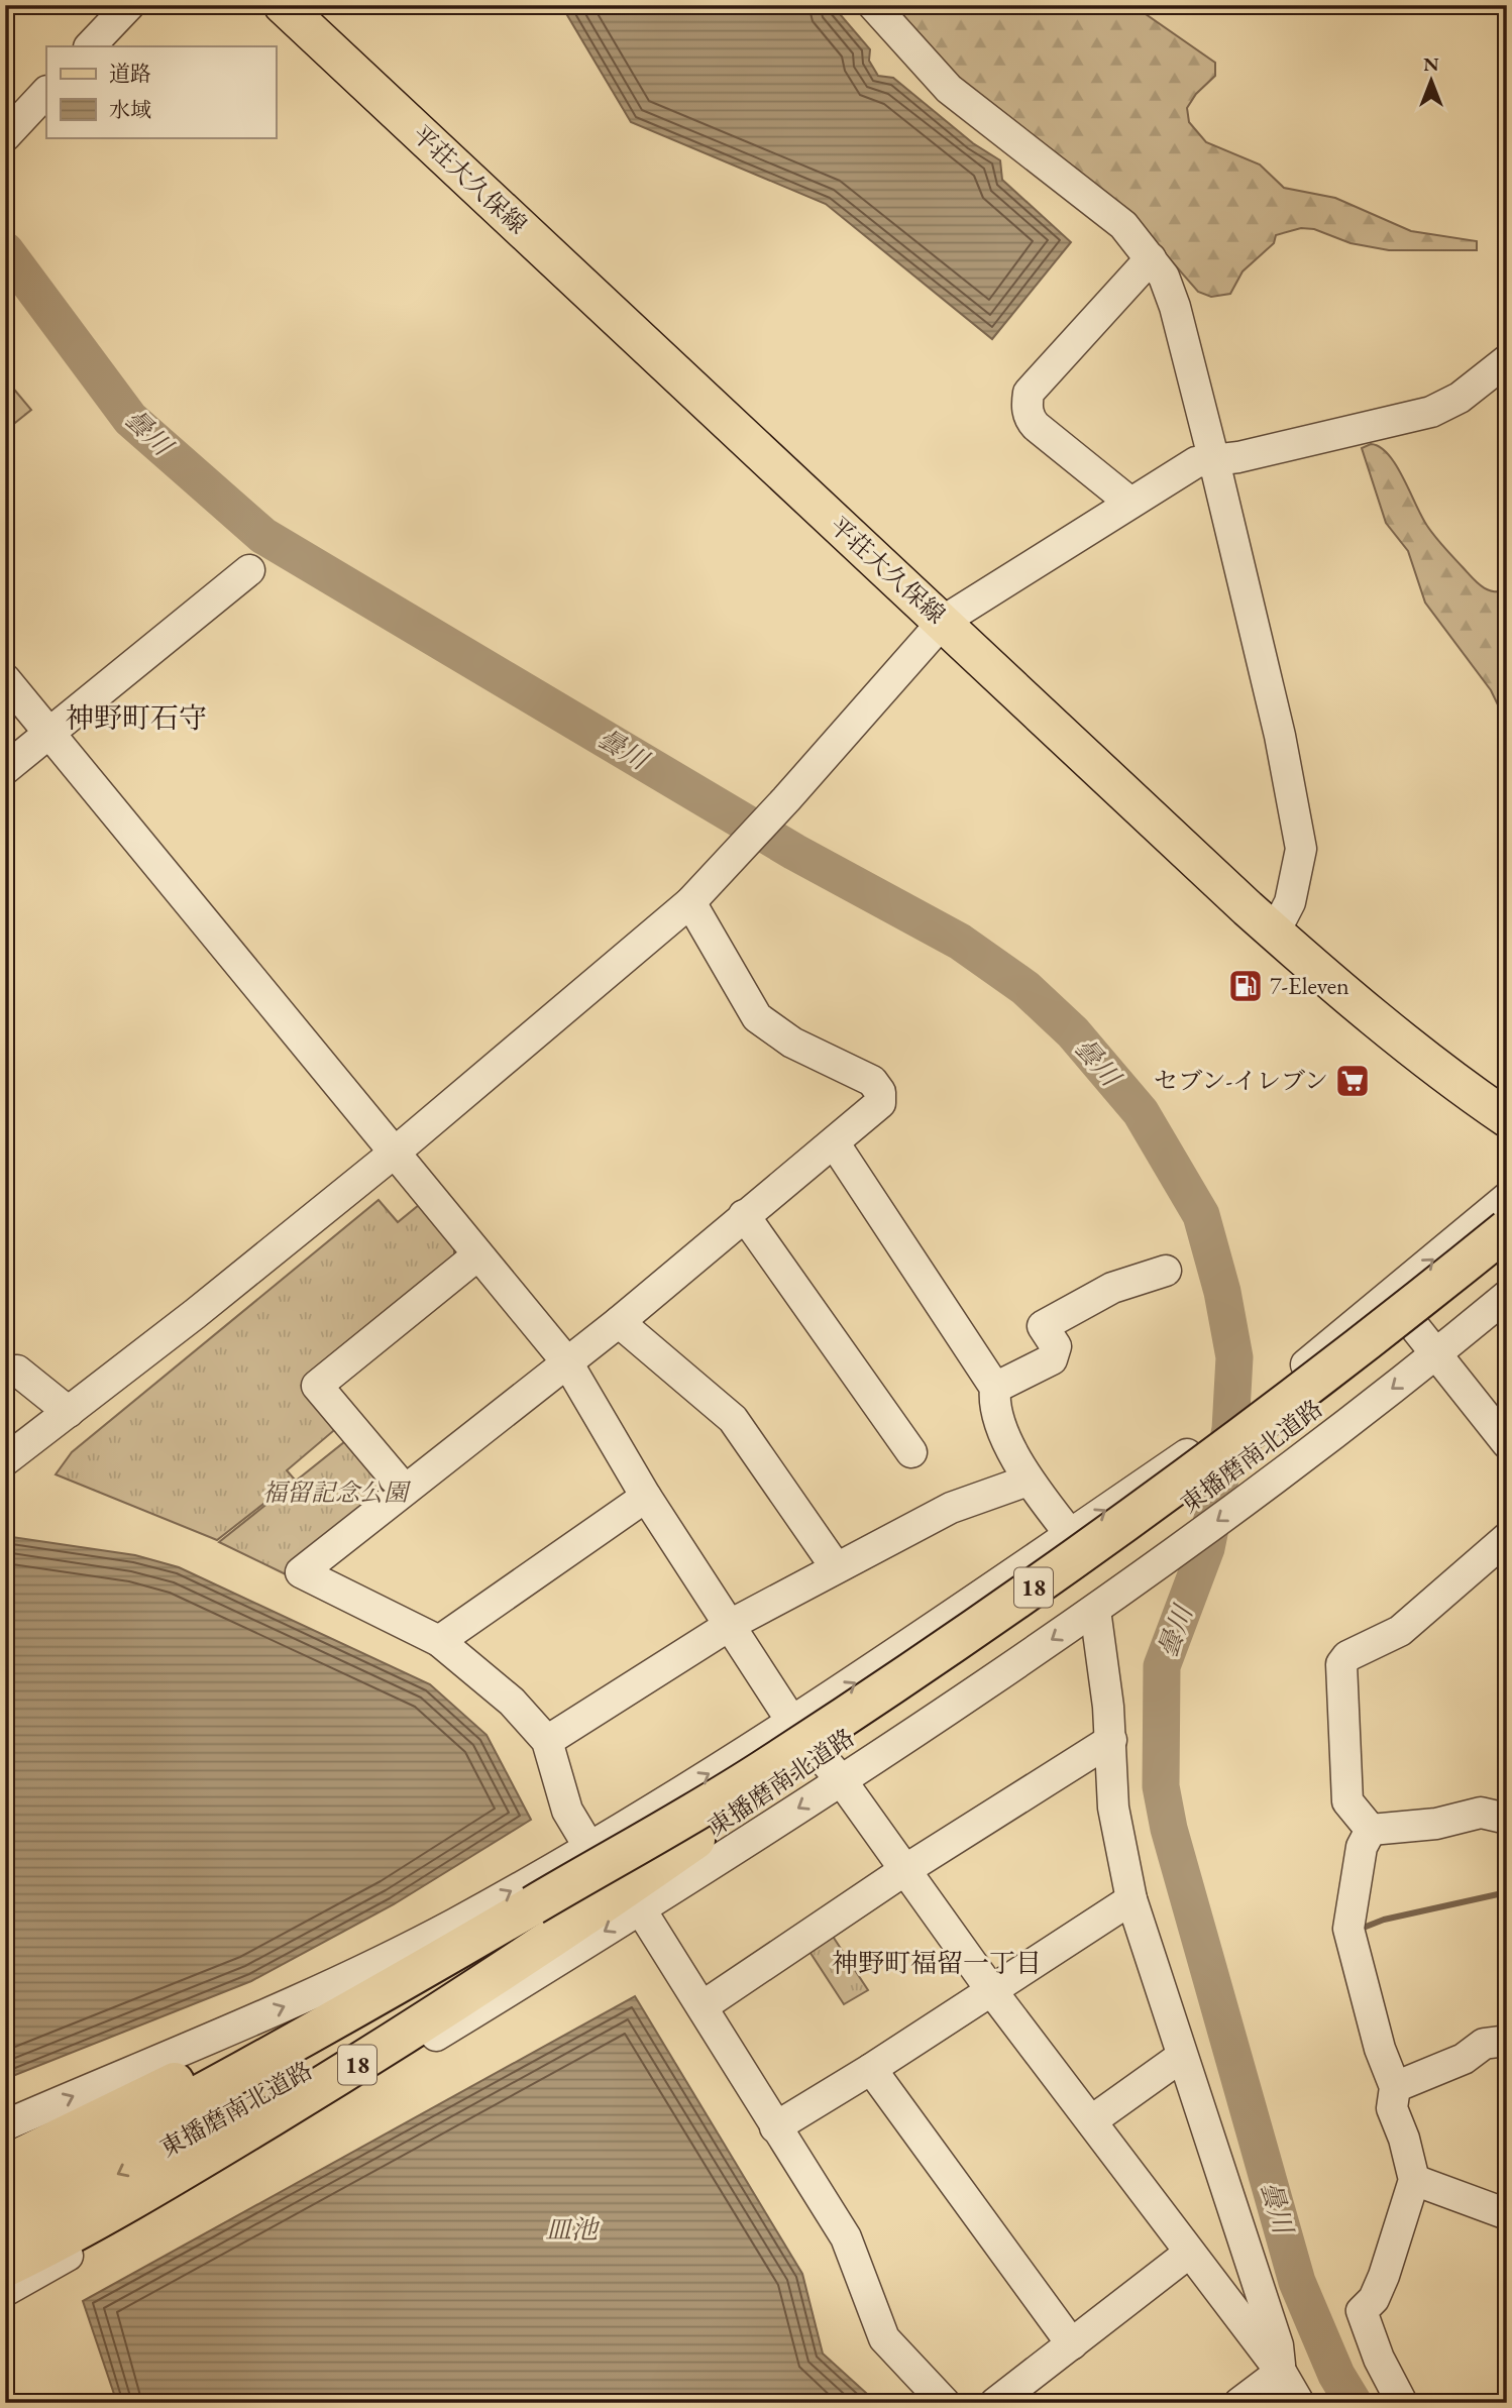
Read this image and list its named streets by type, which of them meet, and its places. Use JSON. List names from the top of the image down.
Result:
{
  "streets": {
    "highway": ["東播磨南北道路", "18"],
    "main road": ["平荘大久保線"]
  },
  "crossings": [
    ["東播磨南北道路", "18"]
  ],
  "districts": ["神野町石守", "神野町福留一丁目"],
  "water": ["曇川", "皿池"],
  "parks": ["福留記念公園"],
  "places": {
    "fuel station": ["7-Eleven"],
    "supermarket": ["セブン-イレブン"]
  },
  "legend": ["道路", "水域"],
  "north": "top"
}
